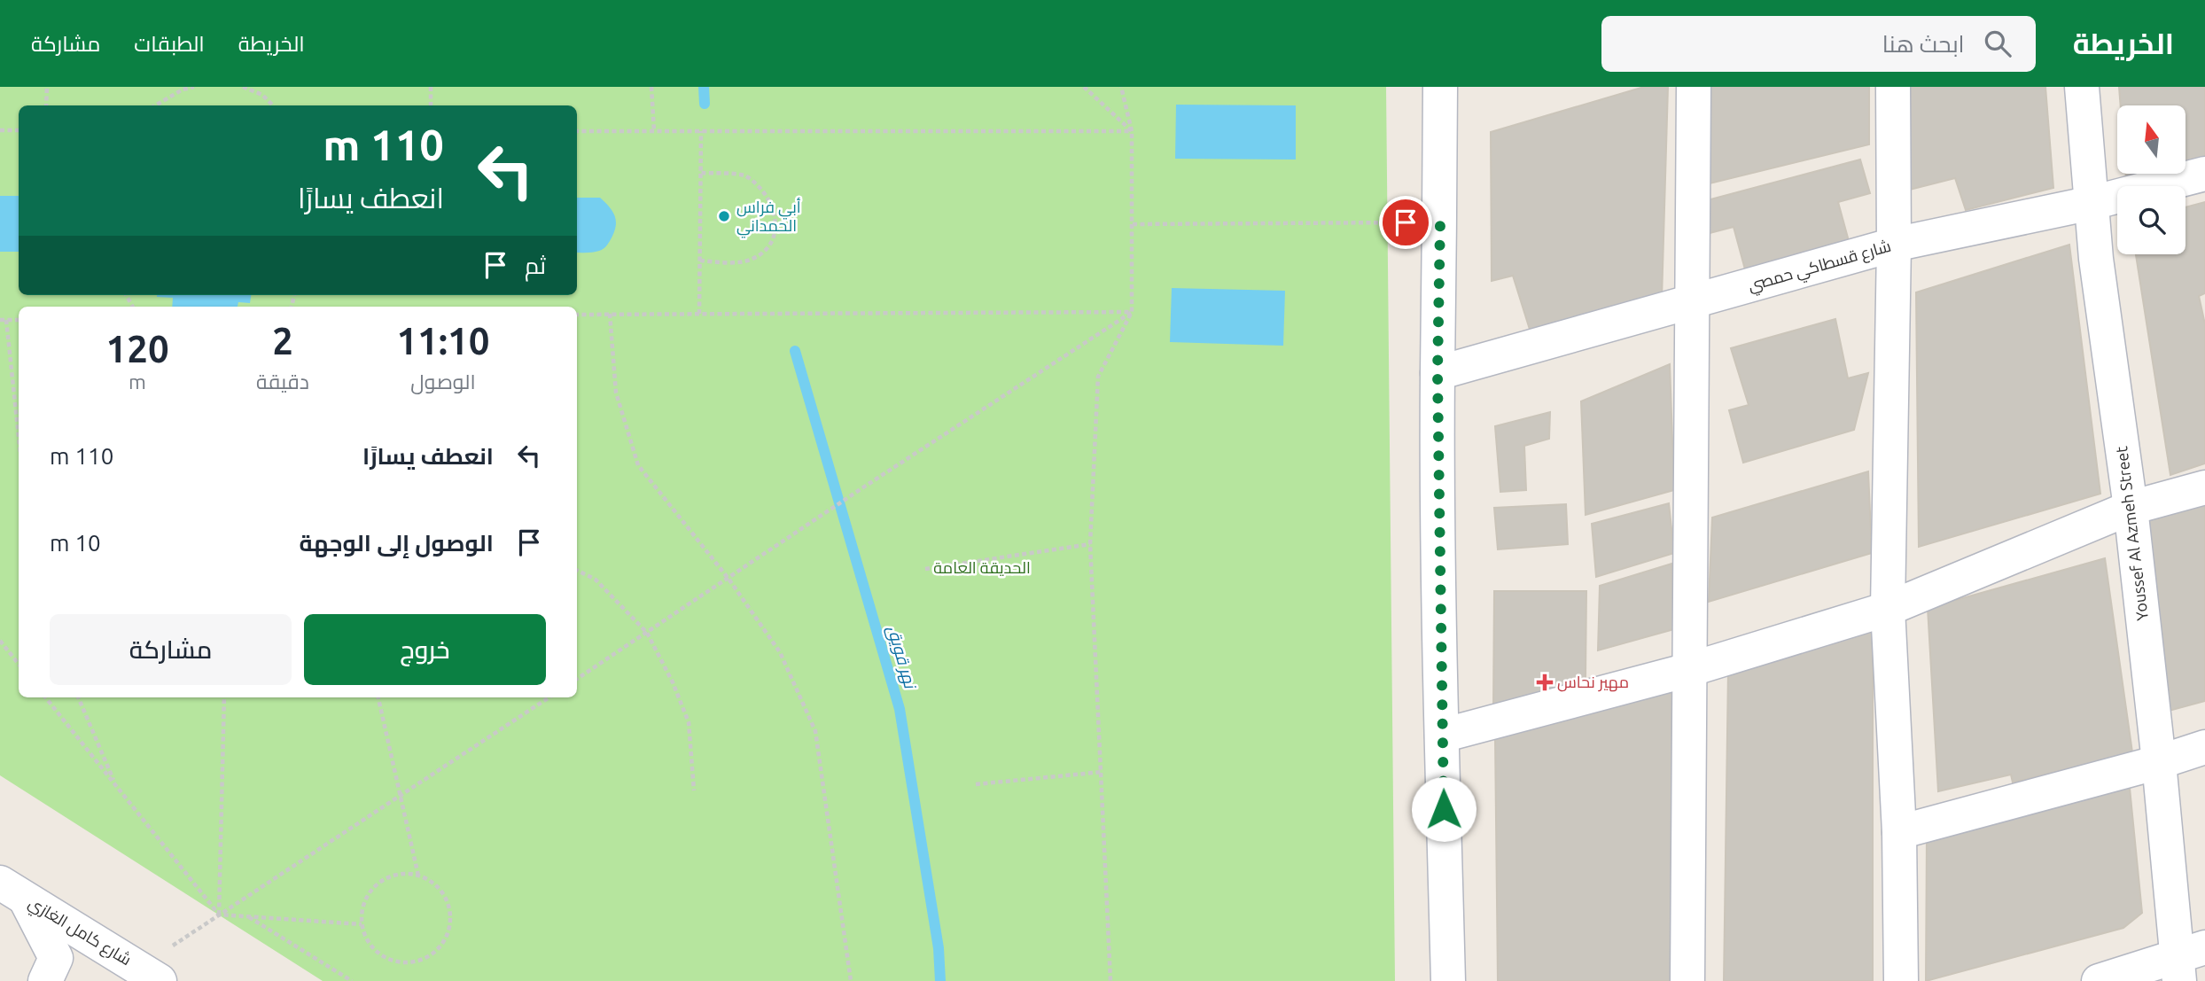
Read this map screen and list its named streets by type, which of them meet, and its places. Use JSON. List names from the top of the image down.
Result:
{
  "streets": {
    "street": ["شارع قسطاكي حمصي", "Youssef Al Azmeh Street", "شارع كامل الغازي"]
  },
  "crossings": [
    ["شارع قسطاكي حمصي", "Youssef Al Azmeh Street"]
  ],
  "water": ["نهر قويق"],
  "parks": ["الحديقة العامة"],
  "places": {
    "other": ["أبي فراس الحمداني"],
    "health": ["مهير نحاس"]
  },
  "north": "top",
  "page": {
    "header": "الخريطة",
    "search": "ابحث هنا",
    "nav": ["الخريطة", "الطبقات", "مشاركة"],
    "turn": ["110 m", "انعطف يسارًا"],
    "then": "ثم",
    "eta": [
      "11:10",
      "الوصول",
      "2",
      "دقيقة",
      "120",
      "m"
    ],
    "list": [
      {
        "name": "انعطف يسارًا",
        "value": "110 m"
      },
      {
        "name": "الوصول إلى الوجهة",
        "value": "10 m"
      }
    ],
    "buttons": ["خروج", "مشاركة"]
  }
}
